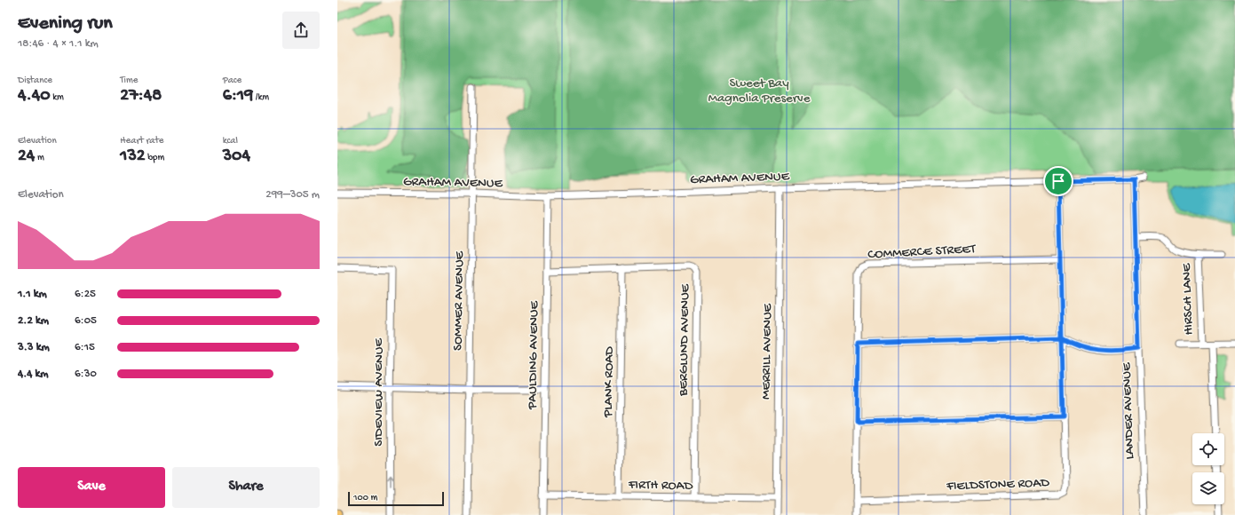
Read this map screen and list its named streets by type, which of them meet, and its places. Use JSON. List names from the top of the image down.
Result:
{
  "streets": {
    "street": [
      "GRAHAM AVENUE",
      "COMMERCE STREET",
      "HIRSCH LANE",
      "SOMMER AVENUE",
      "BERGLUND AVENUE",
      "MERRILL AVENUE",
      "PAULDING AVENUE",
      "PLANK ROAD",
      "SIDEVIEW AVENUE",
      "LANDER AVENUE",
      "FIELDSTONE ROAD",
      "FIRTH ROAD"
    ]
  },
  "crossings": [
    ["GRAHAM AVENUE", "SOMMER AVENUE"],
    ["GRAHAM AVENUE", "MERRILL AVENUE"],
    ["GRAHAM AVENUE", "PAULDING AVENUE"],
    ["GRAHAM AVENUE", "LANDER AVENUE"],
    ["GRAHAM AVENUE", "FIELDSTONE ROAD"],
    ["COMMERCE STREET", "FIELDSTONE ROAD"],
    ["HIRSCH LANE", "LANDER AVENUE"],
    ["BERGLUND AVENUE", "PAULDING AVENUE"],
    ["BERGLUND AVENUE", "PLANK ROAD"],
    ["BERGLUND AVENUE", "FIRTH ROAD"],
    ["MERRILL AVENUE", "FIRTH ROAD"],
    ["PAULDING AVENUE", "FIRTH ROAD"],
    ["PLANK ROAD", "FIRTH ROAD"]
  ],
  "one_way": ["SIDEVIEW AVENUE"],
  "parks": ["Sweet Bay Magnolia Preserve"],
  "scale_bar": "100 m",
  "page": {
    "heading": ["Evening run", "18:46 · 4 × 1.1 km"],
    "stats": [
      ["Distance", "4.40 km"],
      ["Time", "27:48"],
      ["Pace", "6:19 /km"],
      ["Elevation", "24 m"],
      ["Heart rate", "132 bpm"],
      ["kcal", "304"]
    ],
    "chart": ["Elevation", "299–305 m"],
    "list": [
      {
        "name": "1.1 km",
        "note": "6:25"
      },
      {
        "name": "2.2 km",
        "note": "6:05"
      },
      {
        "name": "3.3 km",
        "note": "6:15"
      },
      {
        "name": "4.4 km",
        "note": "6:30"
      }
    ],
    "buttons": ["Save", "Share"],
    "scale": "100 m"
  }
}
